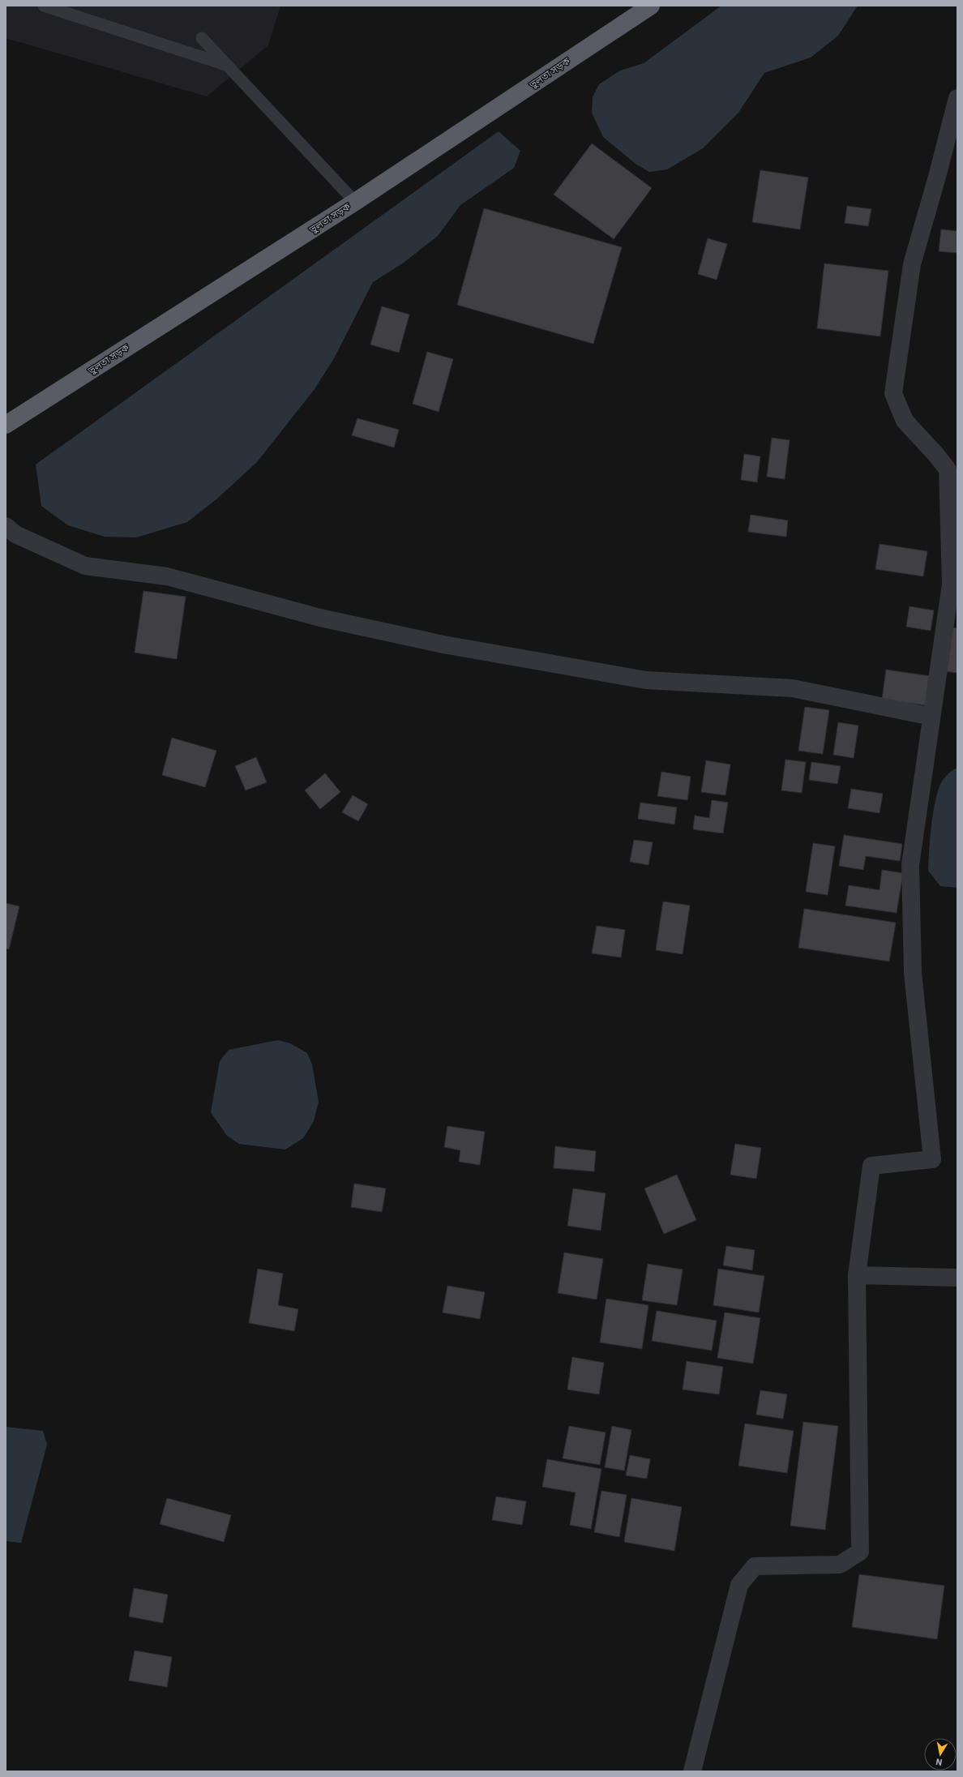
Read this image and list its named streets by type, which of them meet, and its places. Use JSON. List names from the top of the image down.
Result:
{
  "streets": {
    "highway": ["ভুলতা সড়ক"]
  },
  "north": "bottom"
}
